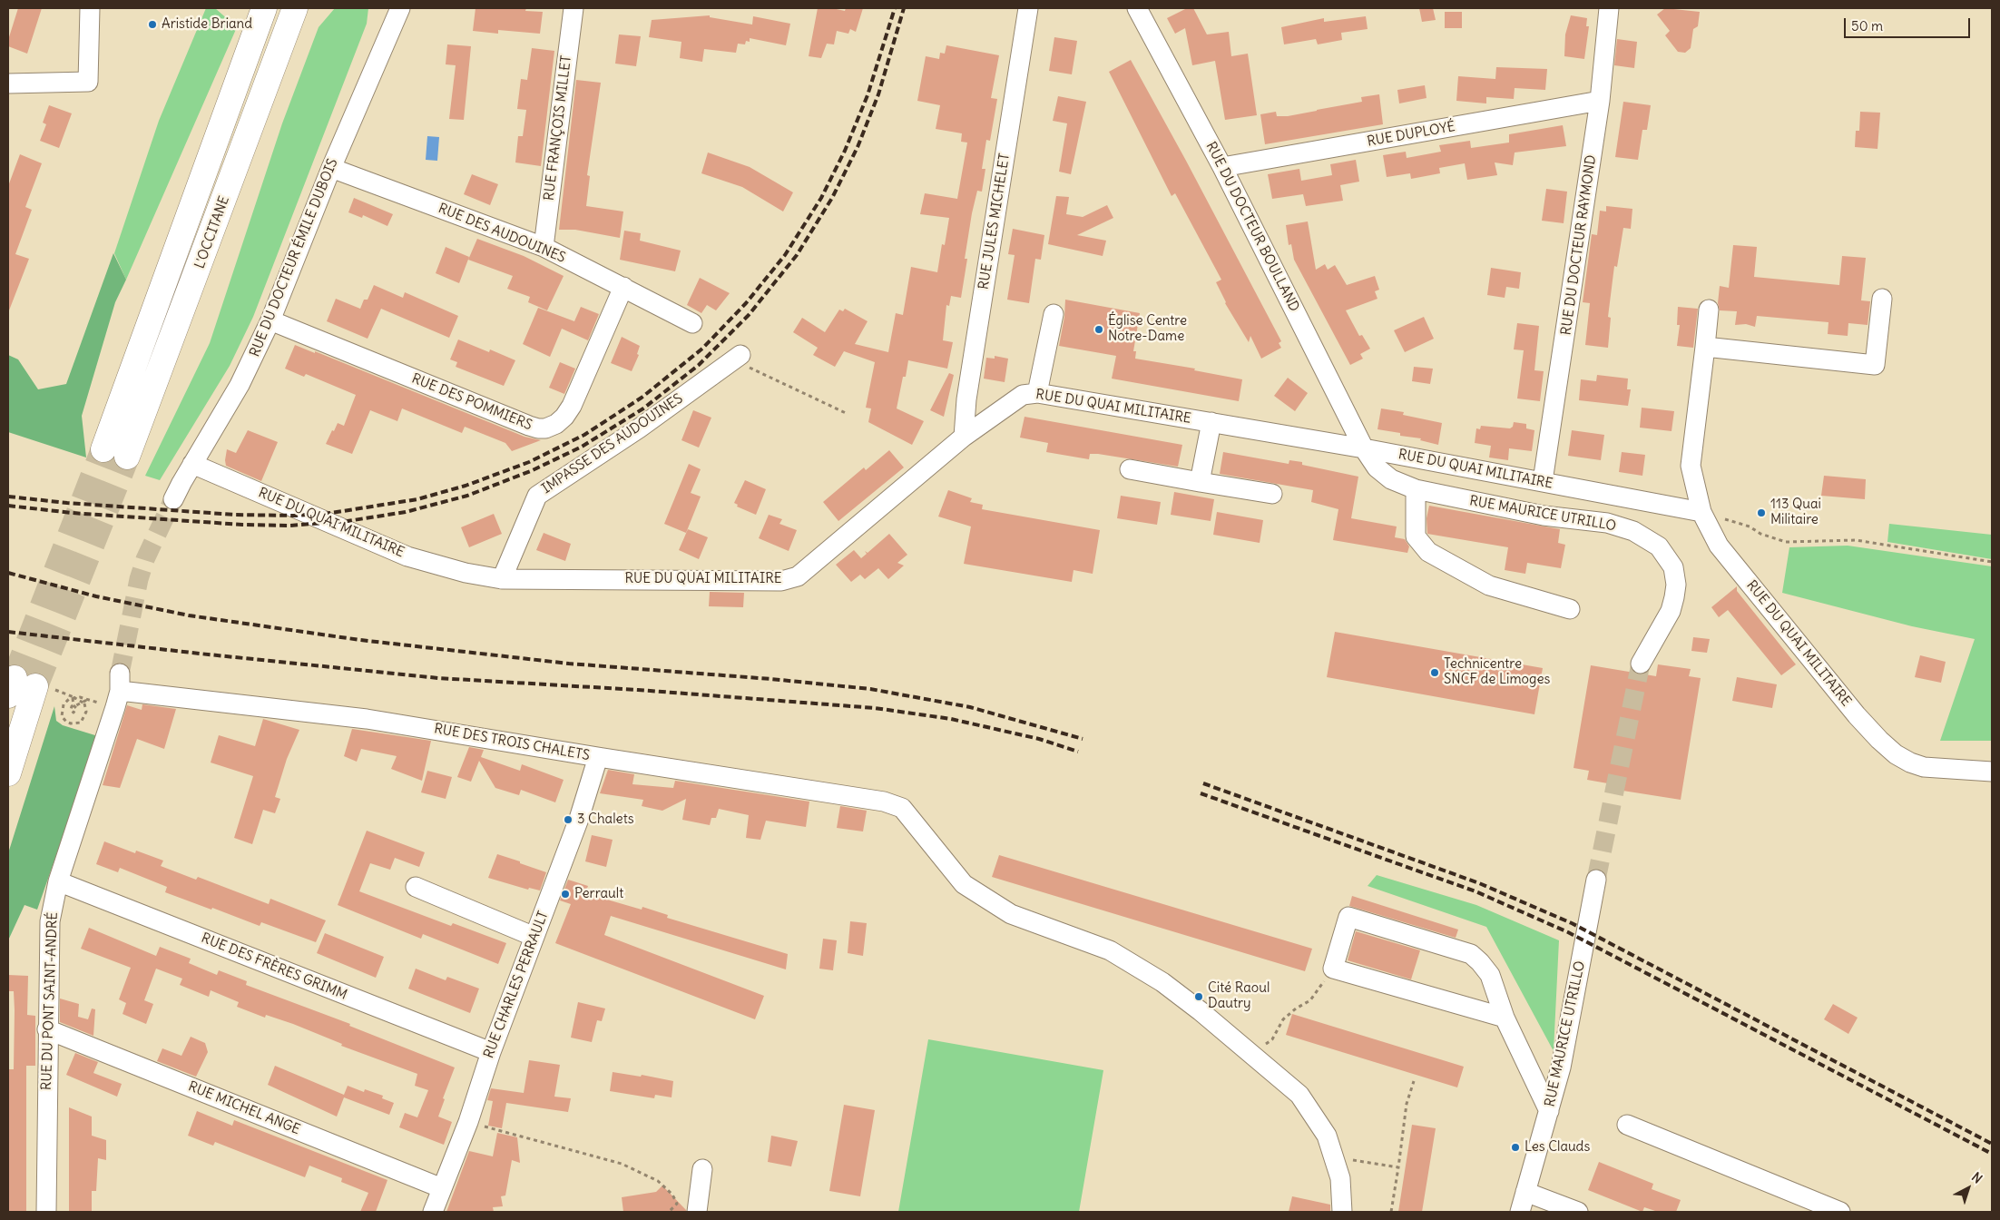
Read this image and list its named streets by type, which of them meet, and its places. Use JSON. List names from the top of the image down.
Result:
{
  "streets": {
    "highway": ["L'OCCITANE"],
    "street": [
      "RUE FRANÇOIS MILLET",
      "RUE DUPLOYÉ",
      "RUE JULES MICHELET",
      "RUE DU DOCTEUR BOULLAND",
      "RUE DES AUDOUINES",
      "RUE DU DOCTEUR RAYMOND",
      "RUE DU DOCTEUR ÉMILE DUBOIS",
      "RUE DES POMMIERS",
      "RUE DU QUAI MILITAIRE",
      "IMPASSE DES AUDOUINES",
      "RUE MAURICE UTRILLO",
      "RUE DES TROIS CHALETS",
      "RUE DES FRÈRES GRIMM",
      "RUE CHARLES PERRAULT",
      "RUE DU PONT SAINT-ANDRÉ",
      "RUE MICHEL ANGE"
    ]
  },
  "crossings": [
    ["RUE FRANÇOIS MILLET", "RUE DES AUDOUINES"],
    ["RUE DUPLOYÉ", "RUE DU DOCTEUR BOULLAND"],
    ["RUE DUPLOYÉ", "RUE DU DOCTEUR RAYMOND"],
    ["RUE JULES MICHELET", "RUE DU QUAI MILITAIRE"],
    ["RUE DU DOCTEUR BOULLAND", "RUE DU QUAI MILITAIRE"],
    ["RUE DU DOCTEUR BOULLAND", "RUE MAURICE UTRILLO"],
    ["RUE DES AUDOUINES", "RUE DU DOCTEUR ÉMILE DUBOIS"],
    ["RUE DES AUDOUINES", "RUE DES POMMIERS"],
    ["RUE DU DOCTEUR RAYMOND", "RUE DU QUAI MILITAIRE"],
    ["RUE DU DOCTEUR ÉMILE DUBOIS", "RUE DES POMMIERS"],
    ["RUE DU DOCTEUR ÉMILE DUBOIS", "RUE DU QUAI MILITAIRE"],
    ["RUE DU QUAI MILITAIRE", "IMPASSE DES AUDOUINES"],
    ["RUE DU QUAI MILITAIRE", "RUE MAURICE UTRILLO"],
    ["RUE DES TROIS CHALETS", "RUE CHARLES PERRAULT"],
    ["RUE DES TROIS CHALETS", "RUE DU PONT SAINT-ANDRÉ"],
    ["RUE DES FRÈRES GRIMM", "RUE CHARLES PERRAULT"],
    ["RUE DES FRÈRES GRIMM", "RUE DU PONT SAINT-ANDRÉ"],
    ["RUE CHARLES PERRAULT", "RUE MICHEL ANGE"],
    ["RUE DU PONT SAINT-ANDRÉ", "RUE MICHEL ANGE"]
  ],
  "places": [
    "Aristide Briand",
    "Église Centre Notre-Dame",
    "113 Quai Militaire",
    "Technicentre SNCF de Limoges",
    "3 Chalets",
    "Perrault",
    "Cité Raoul Dautry",
    "Les Clauds"
  ],
  "scale_bar": "50 m",
  "north": "top right"
}
